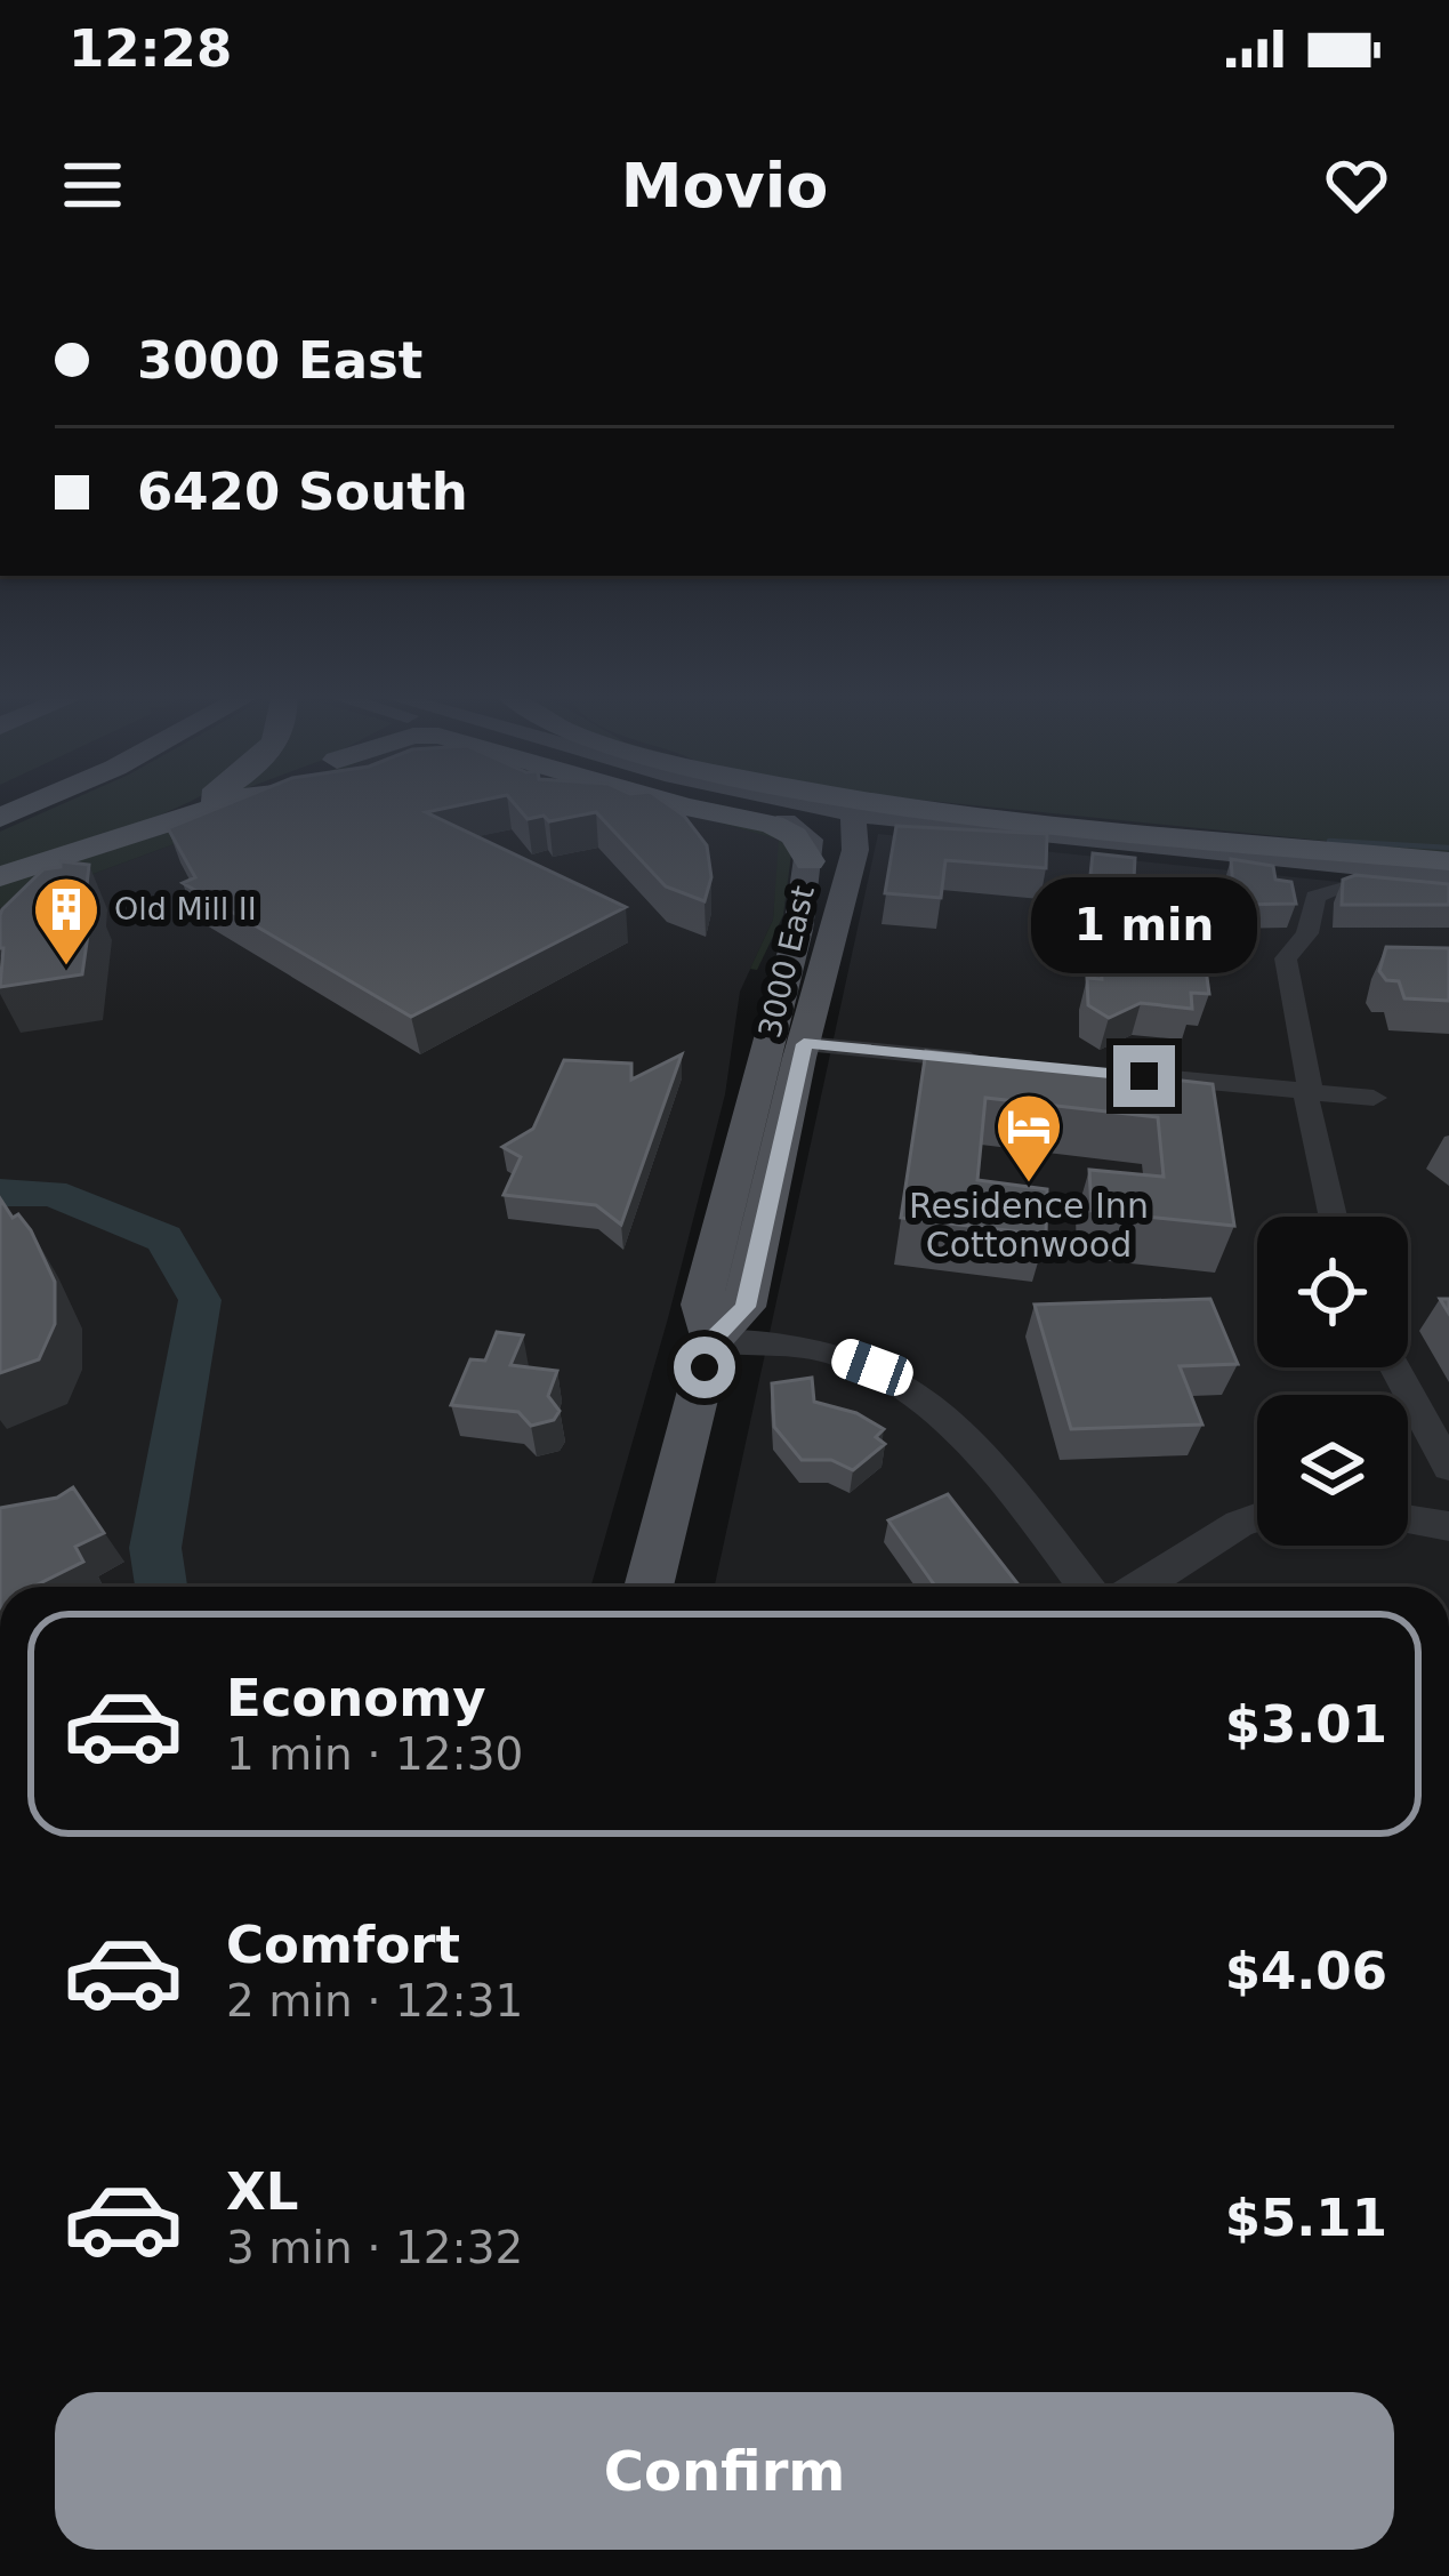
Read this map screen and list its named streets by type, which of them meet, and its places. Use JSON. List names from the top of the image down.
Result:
{
  "streets": {
    "main road": ["3000 East"]
  },
  "places": {
    "building": ["Old Mill II"],
    "hotel": ["Residence Inn Cottonwood"]
  },
  "page": {
    "status": "12:28",
    "header": "Movio",
    "banner": ["3000 East", "6420 South"],
    "bubble": "1 min",
    "list": [
      {
        "name": "Economy",
        "note": "1 min · 12:30",
        "value": "$3.01"
      },
      {
        "name": "Comfort",
        "note": "2 min · 12:31",
        "value": "$4.06"
      },
      {
        "name": "XL",
        "note": "3 min · 12:32",
        "value": "$5.11"
      }
    ],
    "buttons": "Confirm"
  }
}
